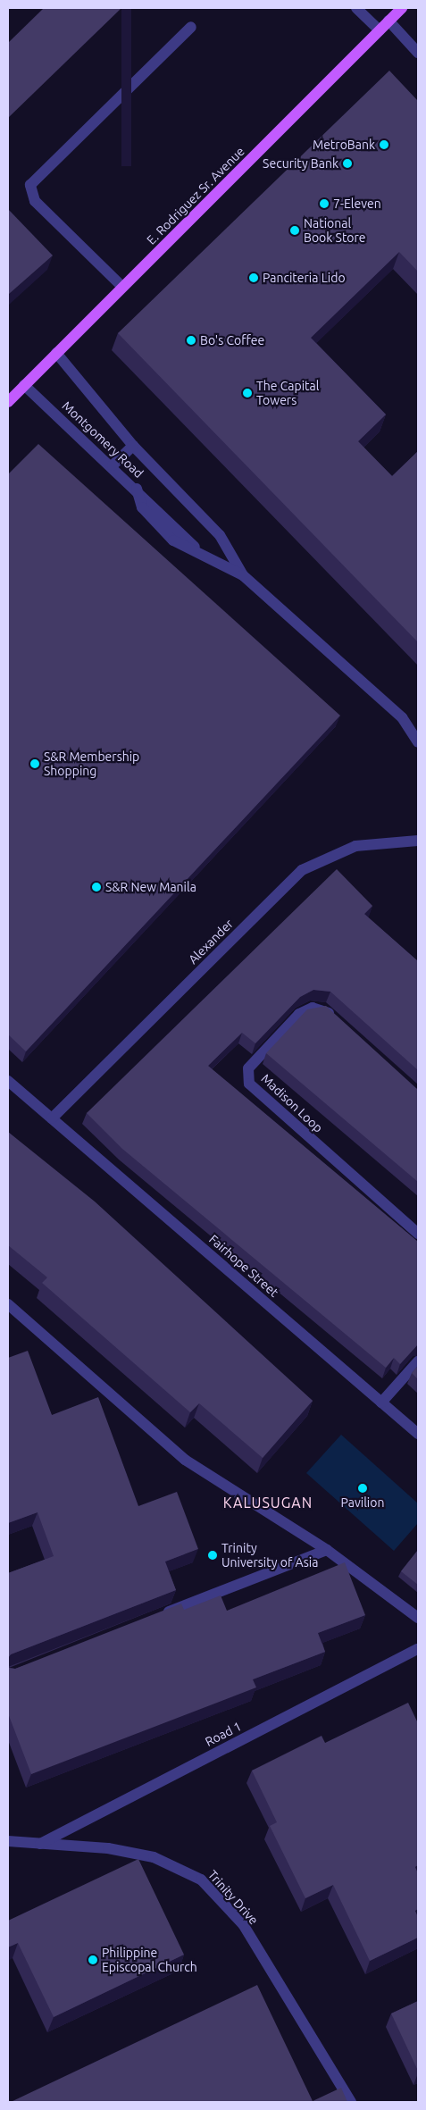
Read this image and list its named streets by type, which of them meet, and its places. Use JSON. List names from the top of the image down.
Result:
{
  "streets": {
    "main road": ["E. Rodriguez Sr. Avenue"],
    "street": [
      "Montgomery Road",
      "Alexander",
      "Madison Loop",
      "Fairhope Street",
      "Road 1",
      "Trinity Drive"
    ]
  },
  "crossings": [
    ["E. Rodriguez Sr. Avenue", "Montgomery Road"],
    ["Alexander", "Fairhope Street"],
    ["Road 1", "Trinity Drive"]
  ],
  "districts": ["KALUSUGAN"],
  "places": [
    "MetroBank",
    "Security Bank",
    "7-Eleven",
    "National Book Store",
    "Panciteria Lido",
    "Bo's Coffee",
    "The Capital Towers",
    "S&R Membership Shopping",
    "S&R New Manila",
    "Pavilion",
    "Trinity University of Asia",
    "Philippine Episcopal Church"
  ]
}
